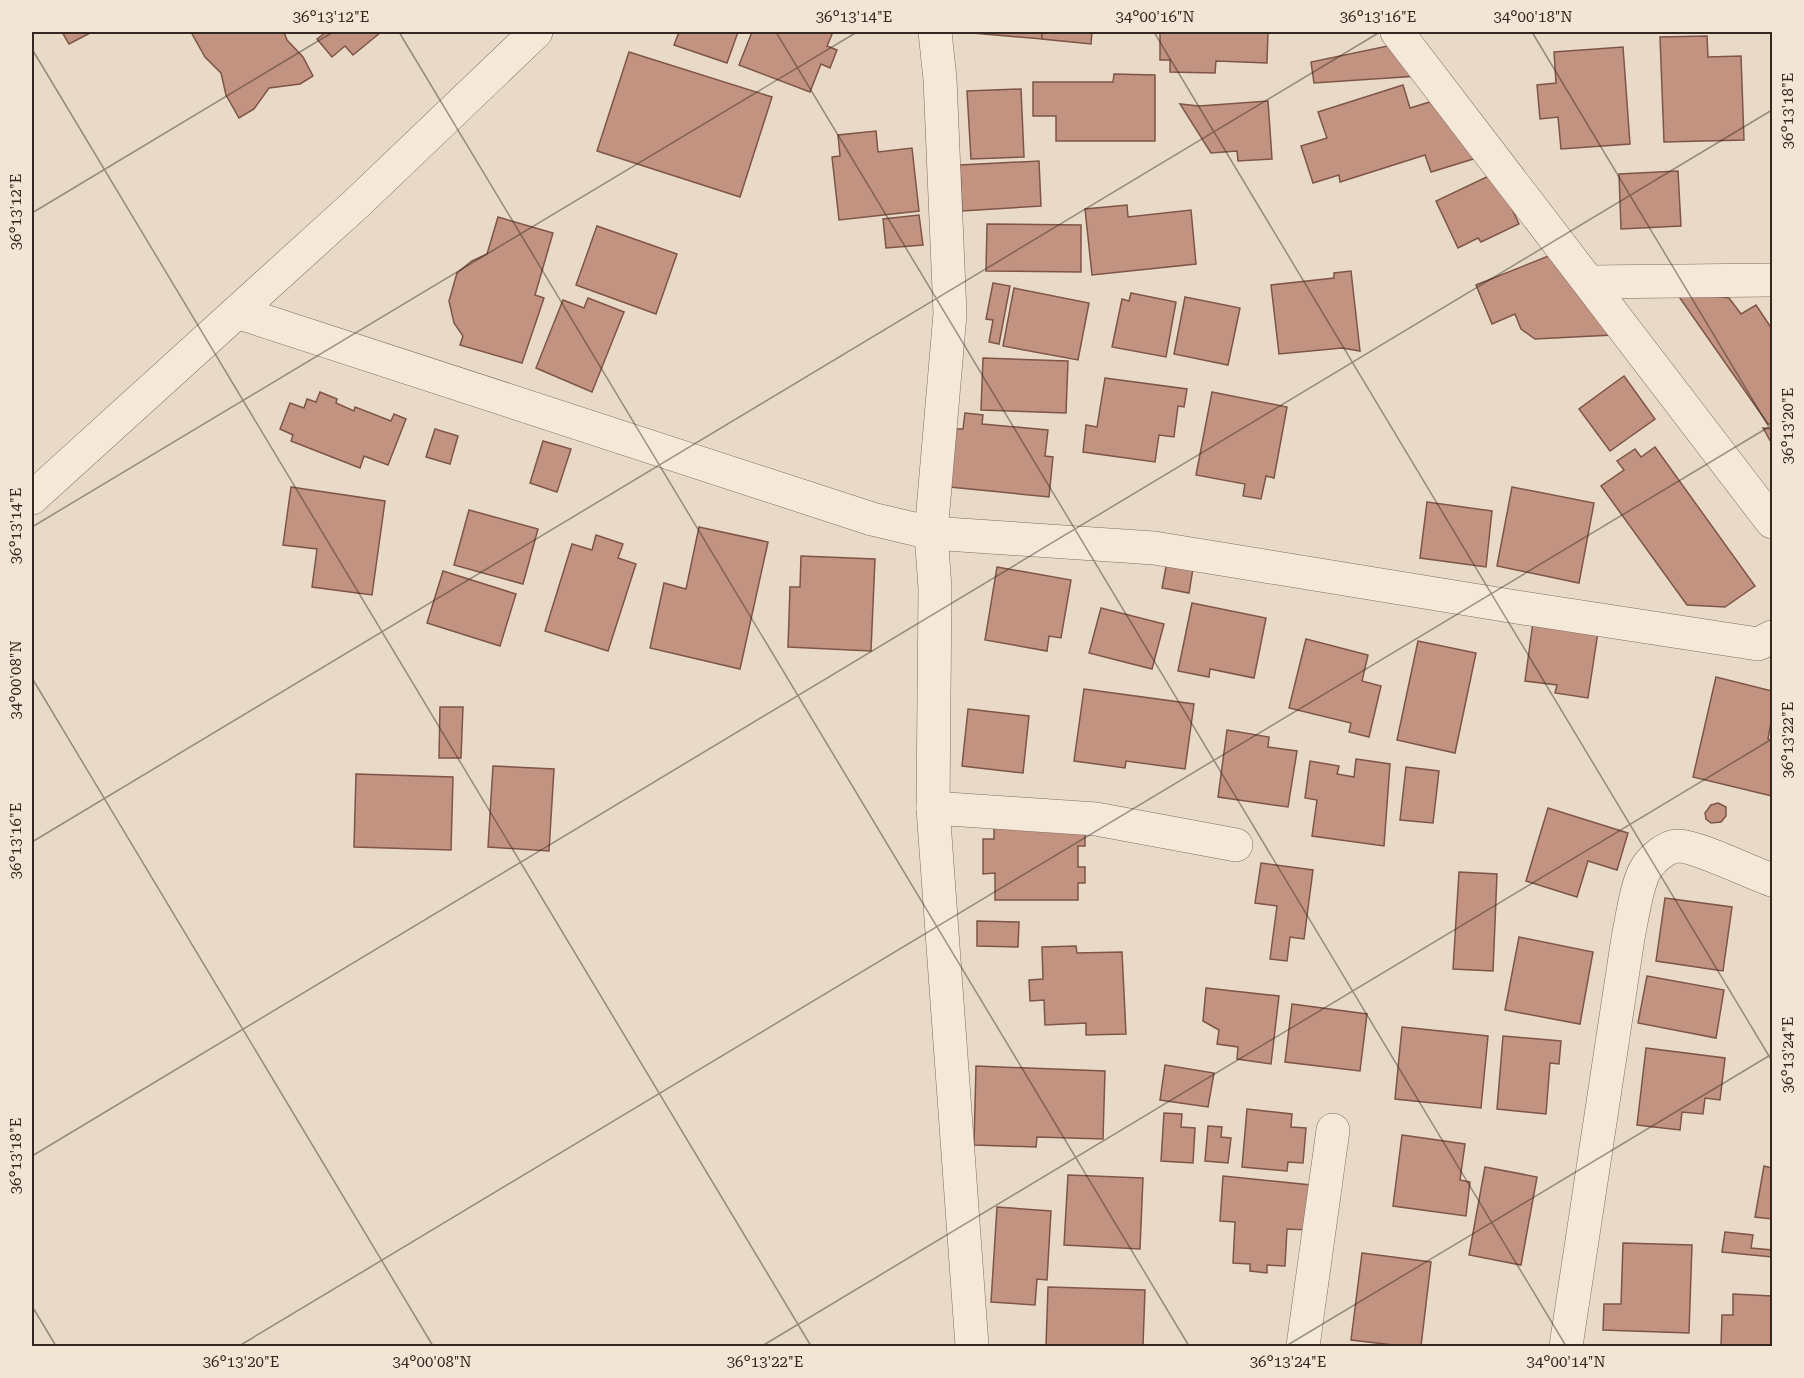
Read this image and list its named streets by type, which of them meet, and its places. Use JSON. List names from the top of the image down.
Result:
{
  "coordinates": [
    "36°13'12\"E",
    "36°13'14\"E",
    "34°00'16\"N",
    "36°13'16\"E",
    "34°00'18\"N",
    "36°13'18\"E",
    "36°13'20\"E",
    "34°00'08\"N",
    "36°13'22\"E",
    "36°13'24\"E",
    "34°00'14\"N"
  ]
}
